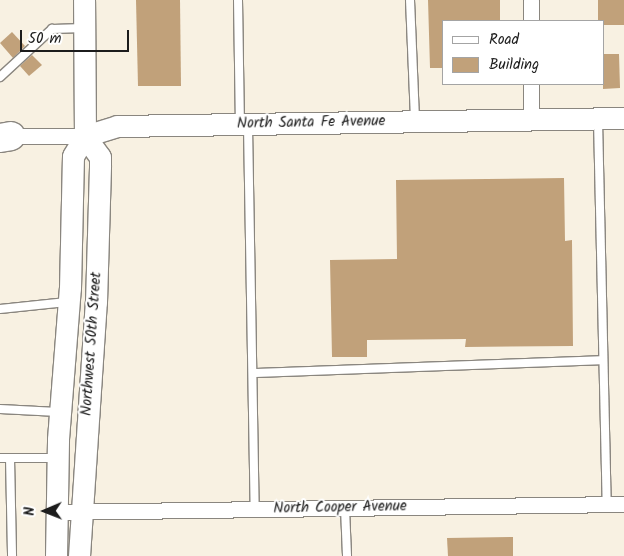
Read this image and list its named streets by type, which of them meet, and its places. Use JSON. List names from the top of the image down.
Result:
{
  "streets": {
    "main road": ["North Santa Fe Avenue", "Northwest 50th Street"],
    "street": ["North Cooper Avenue"]
  },
  "crossings": [
    ["North Santa Fe Avenue", "Northwest 50th Street"],
    ["Northwest 50th Street", "North Cooper Avenue"]
  ],
  "legend": ["Road", "Building"],
  "scale_bar": "50 m",
  "north": "left"
}
